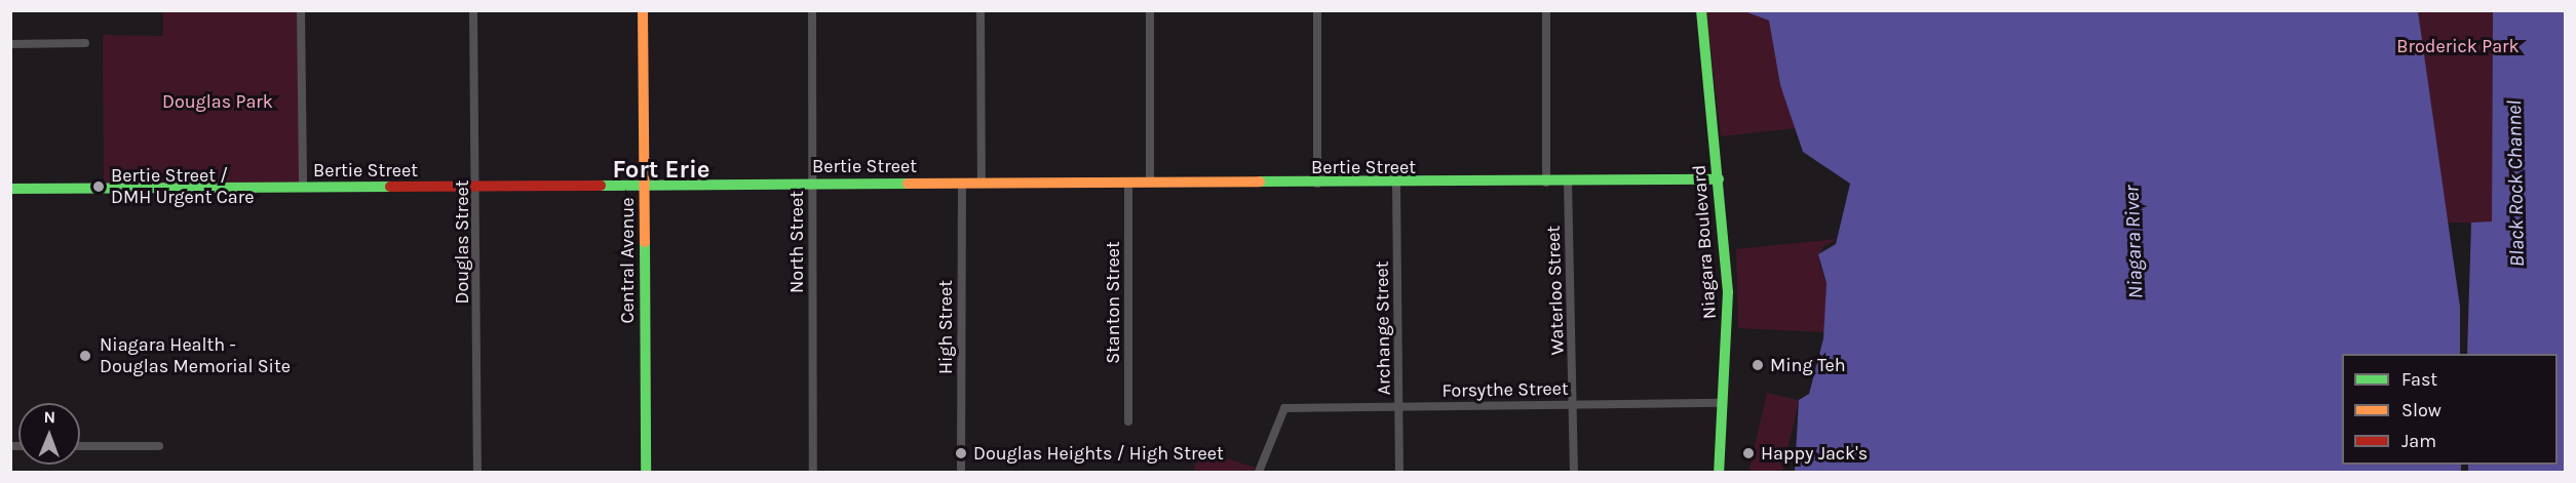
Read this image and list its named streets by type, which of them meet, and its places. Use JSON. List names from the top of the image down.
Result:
{
  "streets": {
    "street": [
      "Bertie Street",
      "Douglas Street",
      "North Street",
      "Niagara Boulevard",
      "Central Avenue",
      "Waterloo Street",
      "Stanton Street",
      "High Street",
      "Archange Street",
      "Forsythe Street"
    ]
  },
  "crossings": [
    ["Bertie Street", "Douglas Street"],
    ["Bertie Street", "North Street"],
    ["Bertie Street", "Niagara Boulevard"],
    ["Bertie Street", "Central Avenue"],
    ["Bertie Street", "Waterloo Street"],
    ["Bertie Street", "Stanton Street"],
    ["Bertie Street", "High Street"],
    ["Bertie Street", "Archange Street"],
    ["Niagara Boulevard", "Forsythe Street"],
    ["Waterloo Street", "Forsythe Street"],
    ["Archange Street", "Forsythe Street"]
  ],
  "districts": ["Fort Erie"],
  "water": ["Black Rock Channel", "Niagara River"],
  "parks": ["Broderick Park", "Douglas Park"],
  "places": [
    "Bertie Street / DMH Urgent Care",
    "Niagara Health - Douglas Memorial Site",
    "Ming Teh",
    "Douglas Heights / High Street",
    "Happy Jack's"
  ],
  "legend": ["Fast", "Slow", "Jam"],
  "north": "top"
}
